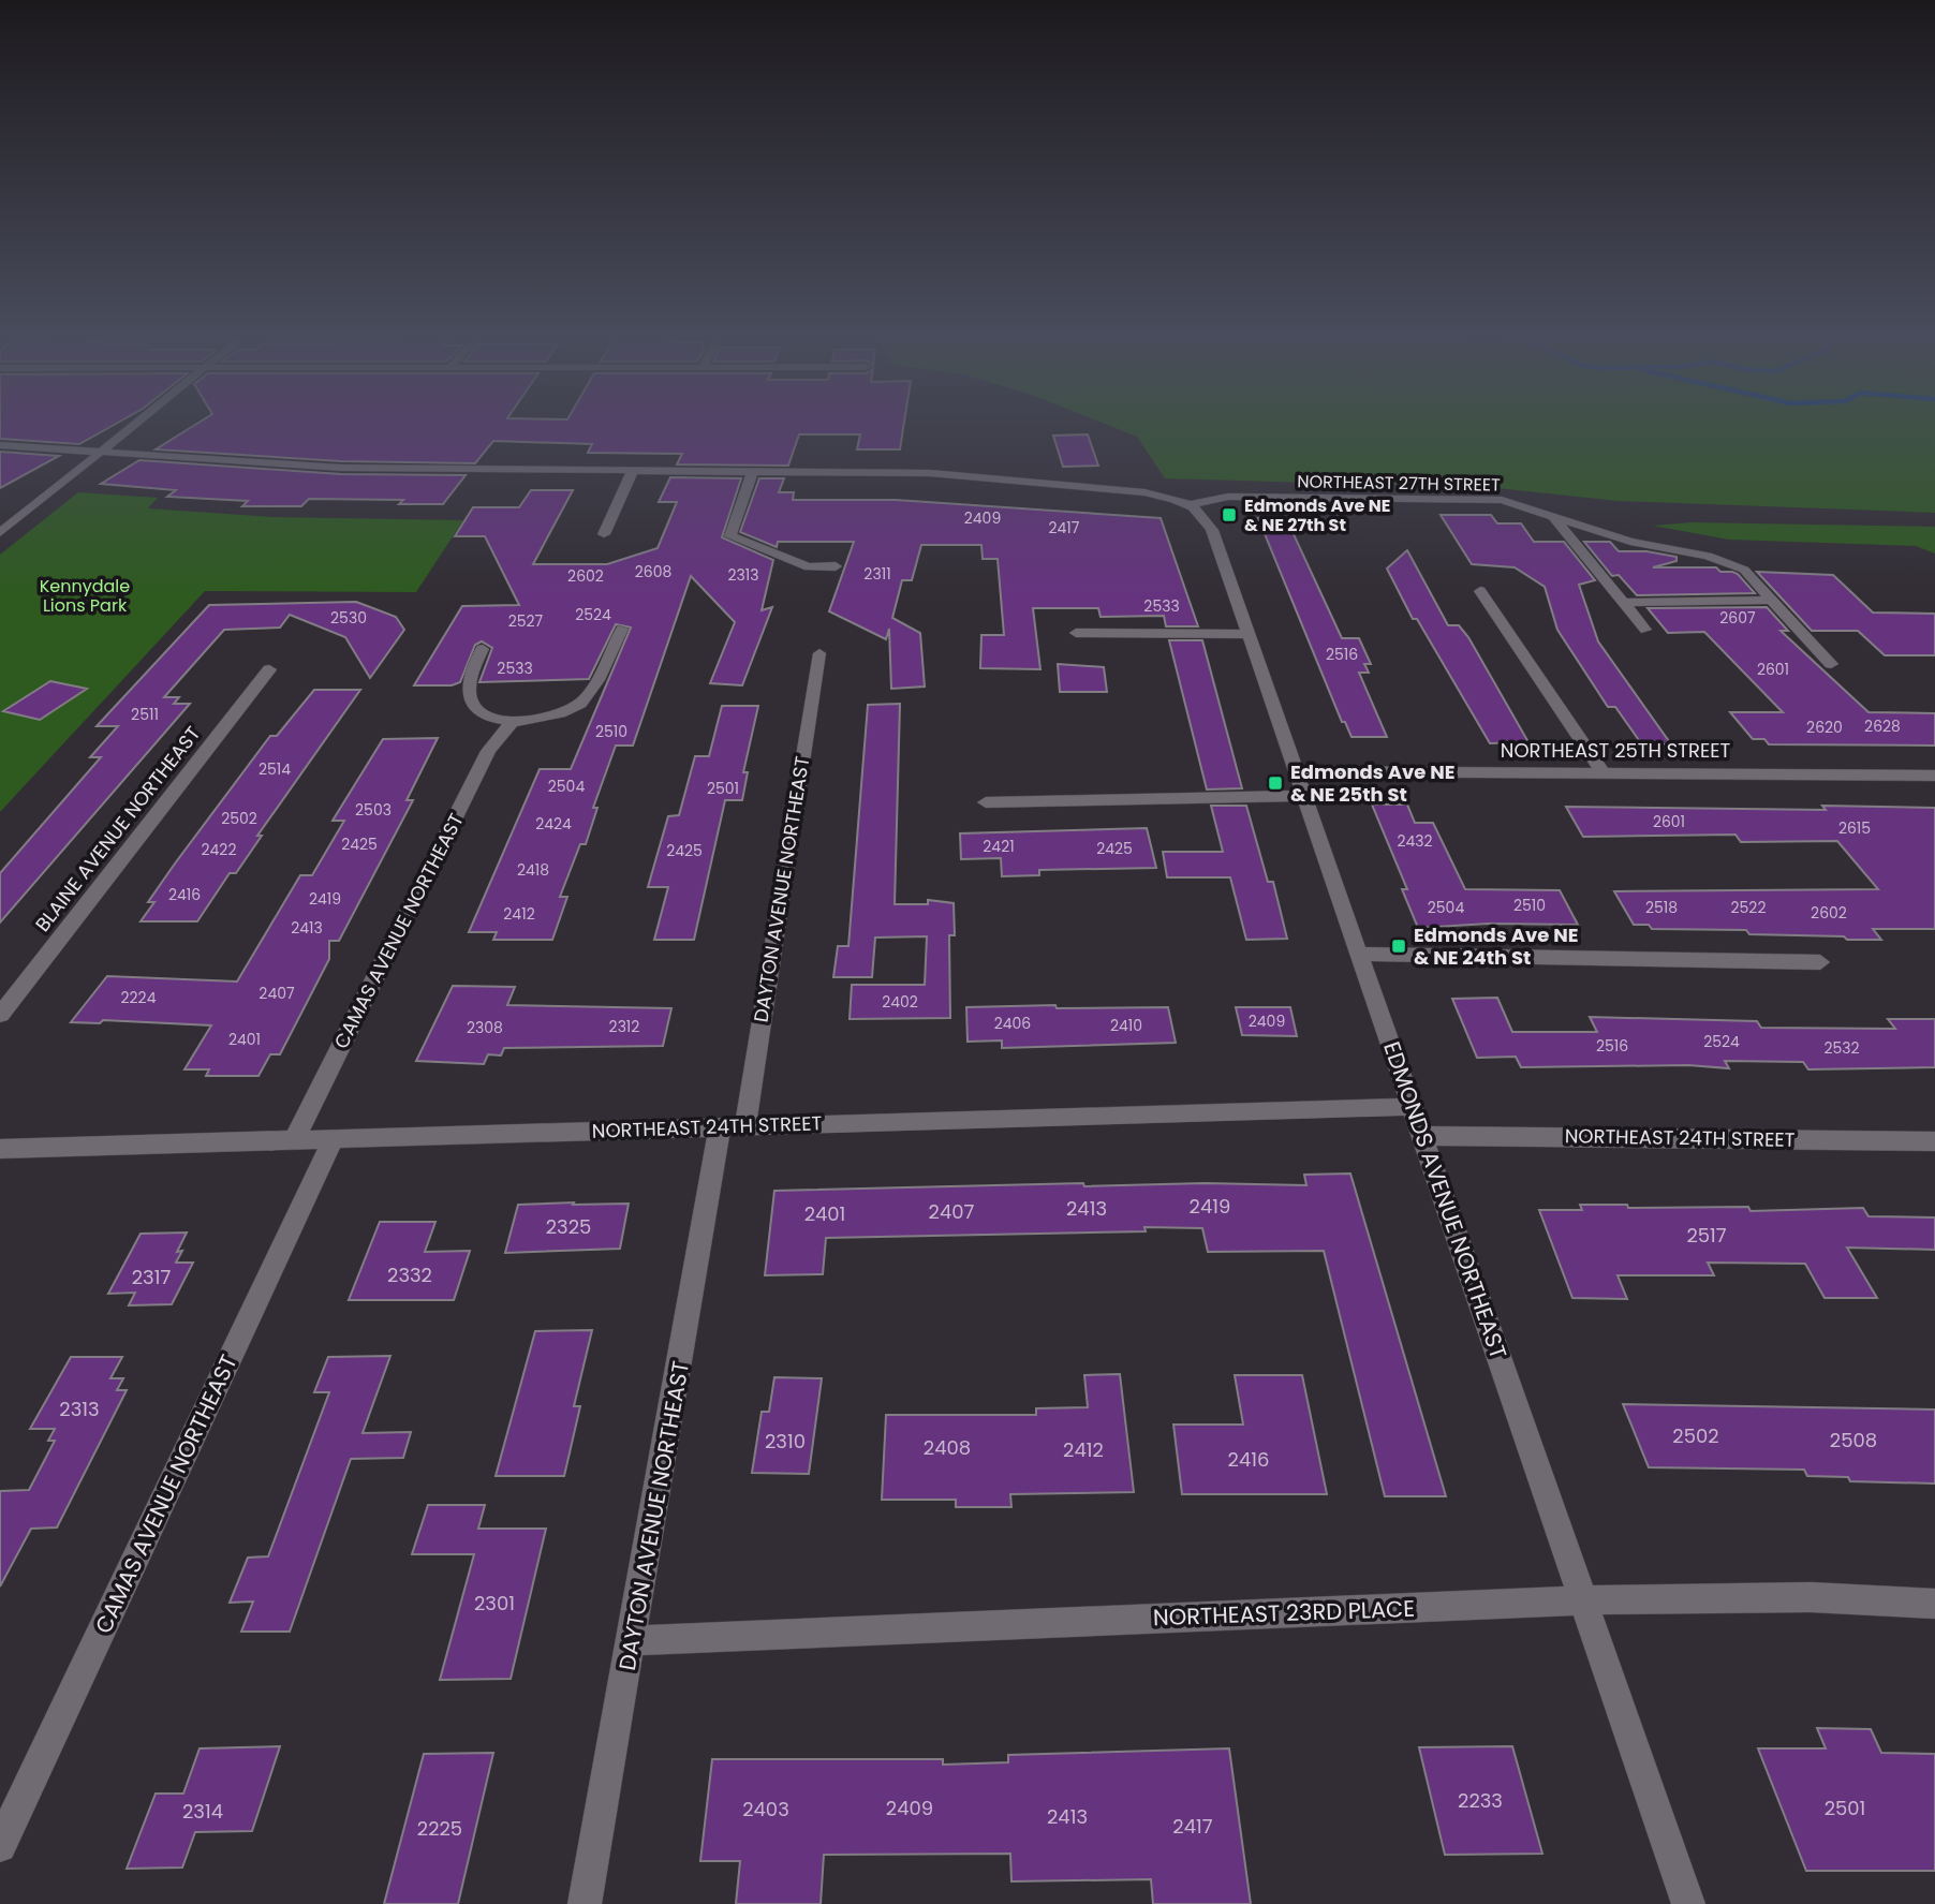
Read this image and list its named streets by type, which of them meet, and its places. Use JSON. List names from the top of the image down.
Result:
{
  "streets": {
    "street": [
      "NORTHEAST 27TH STREET",
      "NORTHEAST 25TH STREET",
      "BLAINE AVENUE NORTHEAST",
      "DAYTON AVENUE NORTHEAST",
      "CAMAS AVENUE NORTHEAST",
      "NORTHEAST 24TH STREET",
      "EDMONDS AVENUE NORTHEAST",
      "NORTHEAST 23RD PLACE"
    ]
  },
  "crossings": [
    ["NORTHEAST 27TH STREET", "EDMONDS AVENUE NORTHEAST"],
    ["NORTHEAST 25TH STREET", "EDMONDS AVENUE NORTHEAST"],
    ["DAYTON AVENUE NORTHEAST", "NORTHEAST 24TH STREET"],
    ["DAYTON AVENUE NORTHEAST", "NORTHEAST 23RD PLACE"],
    ["CAMAS AVENUE NORTHEAST", "NORTHEAST 24TH STREET"],
    ["NORTHEAST 24TH STREET", "EDMONDS AVENUE NORTHEAST"],
    ["EDMONDS AVENUE NORTHEAST", "NORTHEAST 23RD PLACE"]
  ],
  "parks": ["Kennydale Lions Park"],
  "places": {
    "transit": ["Edmonds Ave NE & NE 27th St", "Edmonds Ave NE & NE 25th St", "Edmonds Ave NE & NE 24th St"]
  },
  "house_numbers": [
    "2409",
    "2417",
    "2608",
    "2311",
    "2313",
    "2602",
    "2533",
    "2524",
    "2530",
    "2607",
    "2527",
    "2516",
    "2533",
    "2601",
    "2511",
    "2628",
    "2620",
    "2510",
    "2514",
    "2504",
    "2501",
    "2503",
    "2502",
    "2601",
    "2424",
    "2615",
    "2432",
    "2425",
    "2421",
    "2425",
    "2422",
    "2425",
    "2418",
    "2416",
    "2419",
    "2510",
    "2504",
    "2518",
    "2522",
    "2602",
    "2412",
    "2413",
    "2407",
    "2224",
    "2402",
    "2409",
    "2406",
    "2410",
    "2312",
    "2308",
    "2401",
    "2524",
    "2516",
    "2532",
    "2419",
    "2413",
    "2407",
    "2401",
    "2325",
    "2517",
    "2332",
    "2317",
    "2313",
    "2502",
    "2508",
    "2310",
    "2408",
    "2412",
    "2416",
    "2301",
    "2233",
    "2409",
    "2501",
    "2403",
    "2314",
    "2413",
    "2417",
    "2225"
  ]
}
